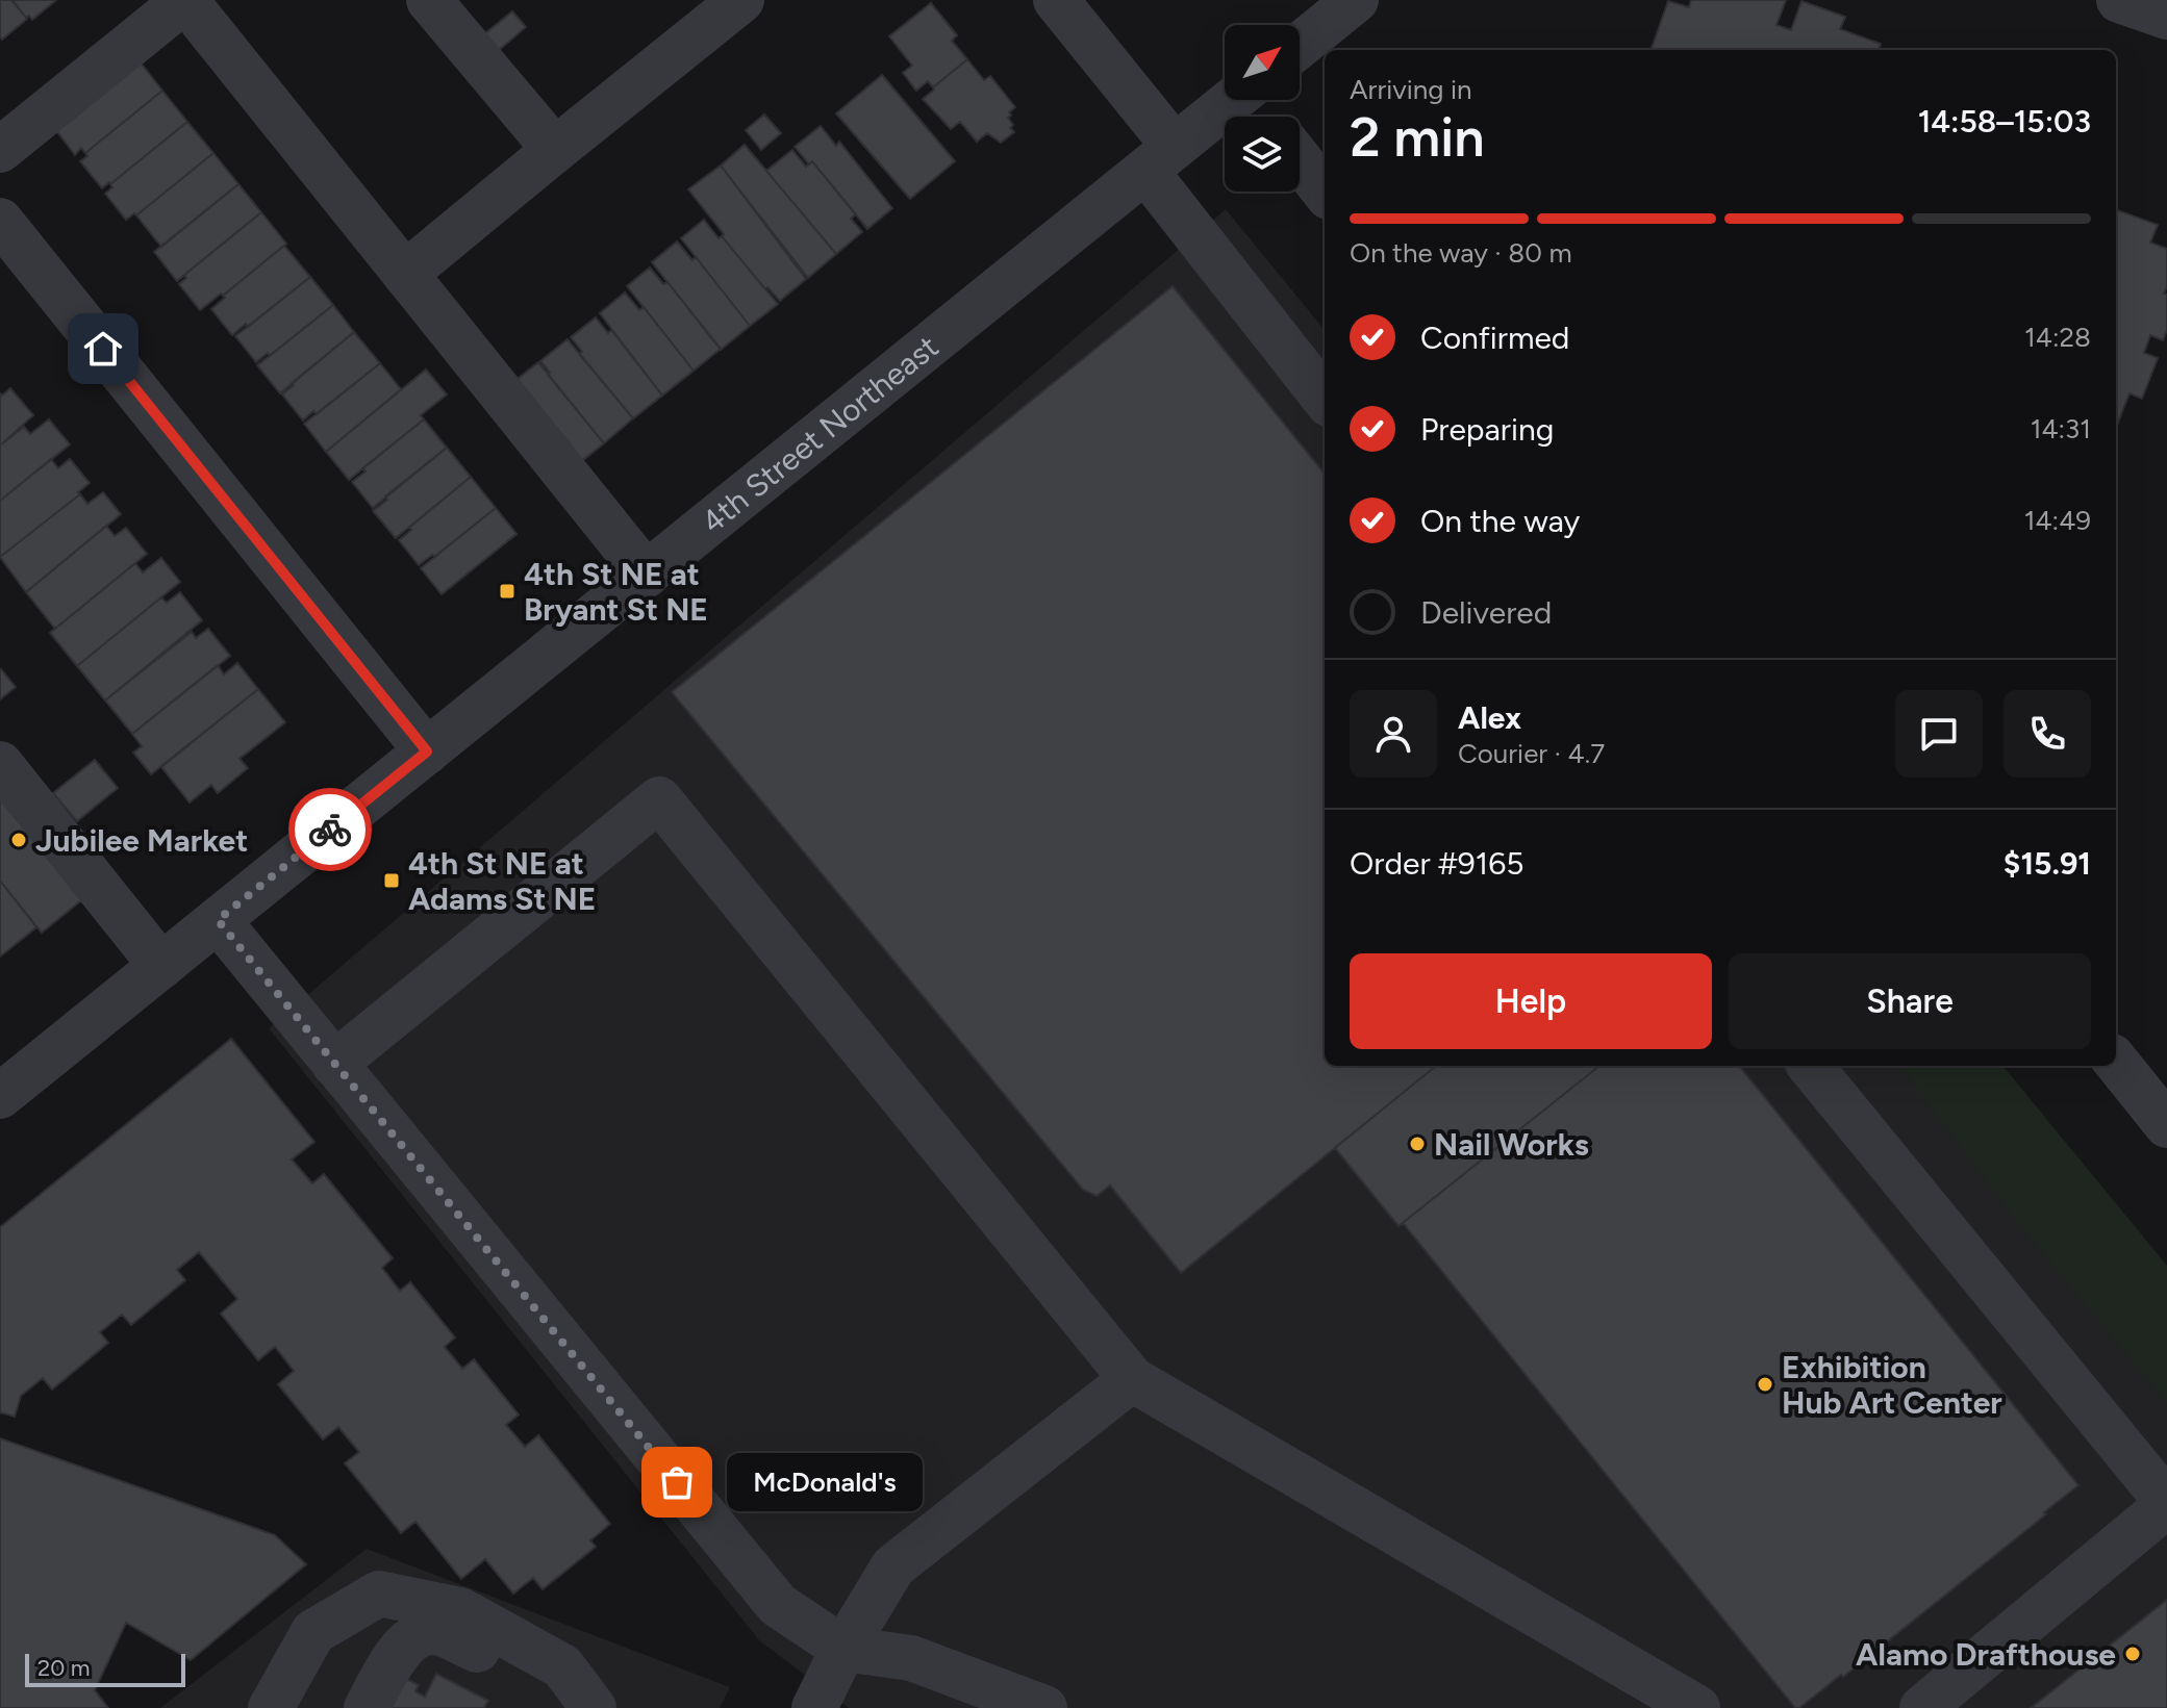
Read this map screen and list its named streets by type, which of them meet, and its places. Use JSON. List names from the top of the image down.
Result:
{
  "streets": {
    "street": ["4th Street Northeast"]
  },
  "places": {
    "transit": ["4th St NE at Bryant St NE", "4th St NE at Adams St NE"],
    "other": [
      "Jubilee Market",
      "Nail Works",
      "Exhibition Hub Art Center",
      "McDonald's",
      "Alamo Drafthouse"
    ]
  },
  "scale_bar": "20 m",
  "north": "top right",
  "page": {
    "heading": ["2 min", "Arriving in", "14:58–15:03"],
    "panel": [
      "Alex",
      "Courier · 4.7",
      "Order #9165",
      "$15.91"
    ],
    "bar": "On the way · 80 m",
    "list": [
      ["Confirmed", "14:28"],
      ["Preparing", "14:31"],
      ["On the way", "14:49"],
      "Delivered"
    ],
    "buttons": ["Help", "Share"],
    "bubble": "McDonald's",
    "scale": "20 m"
  }
}
